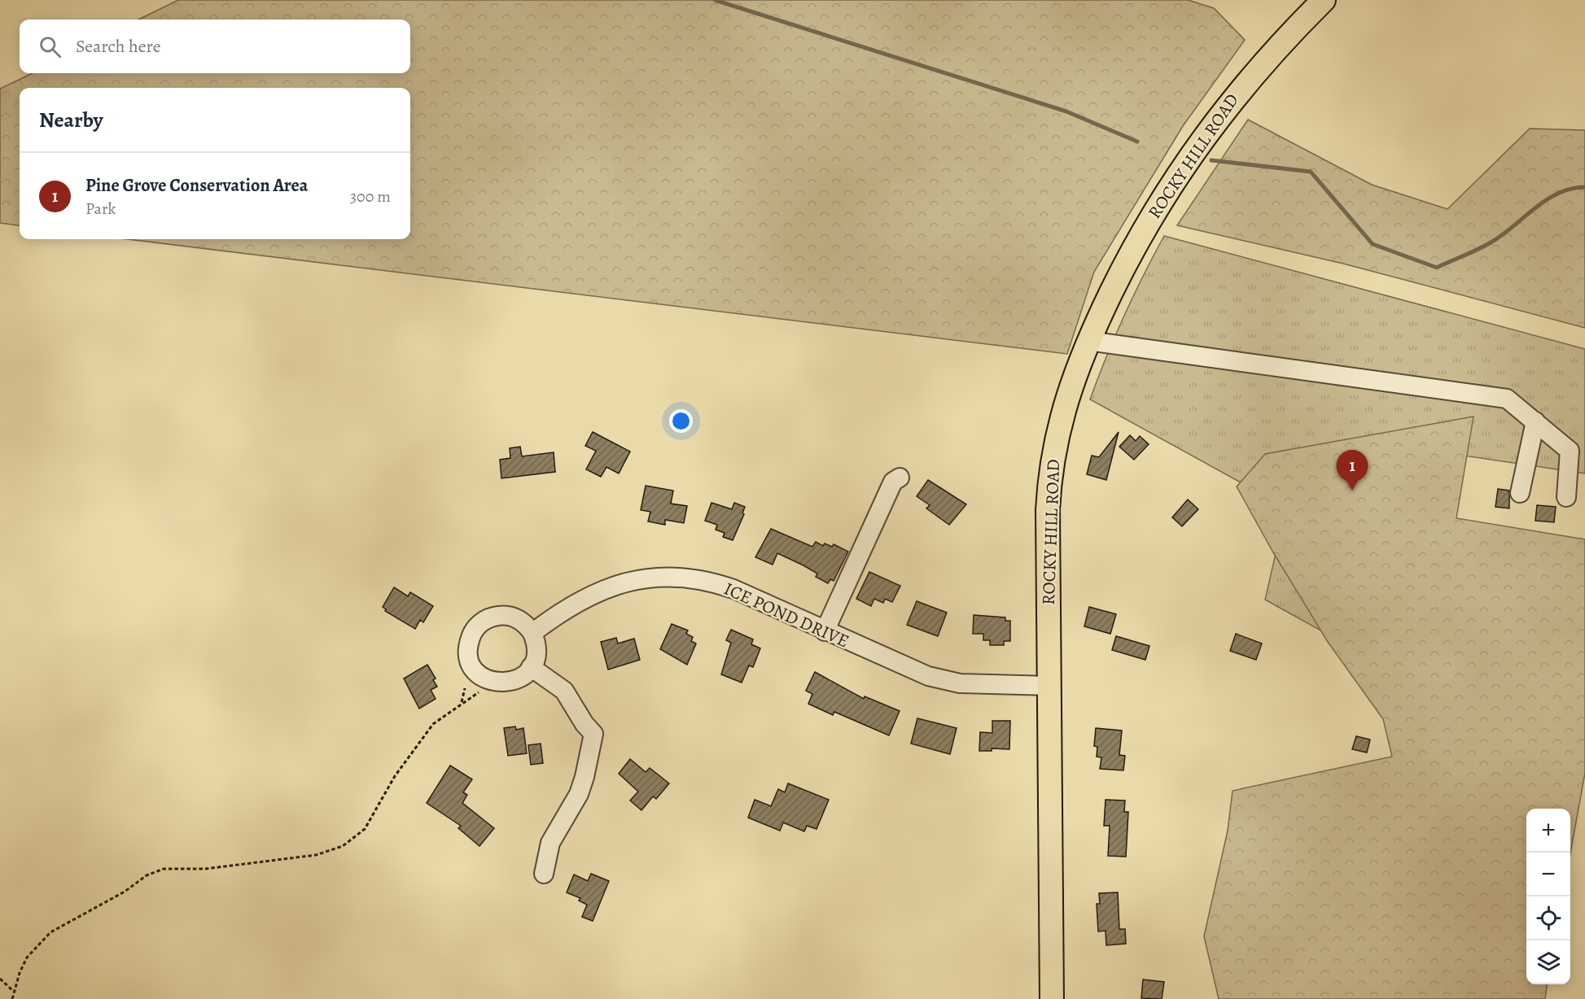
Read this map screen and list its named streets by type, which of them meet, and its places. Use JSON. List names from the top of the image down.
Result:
{
  "streets": {
    "main road": ["ROCKY HILL ROAD"],
    "street": ["ICE POND DRIVE"]
  },
  "crossings": [
    ["ROCKY HILL ROAD", "ICE POND DRIVE"]
  ],
  "page": {
    "search": "Search here",
    "heading": "Nearby",
    "list": [
      {
        "mark": "1",
        "name": "Pine Grove Conservation Area",
        "note": "Park",
        "value": "300 m"
      }
    ],
    "pins": "1",
    "map_buttons": ["+", "−"]
  }
}
